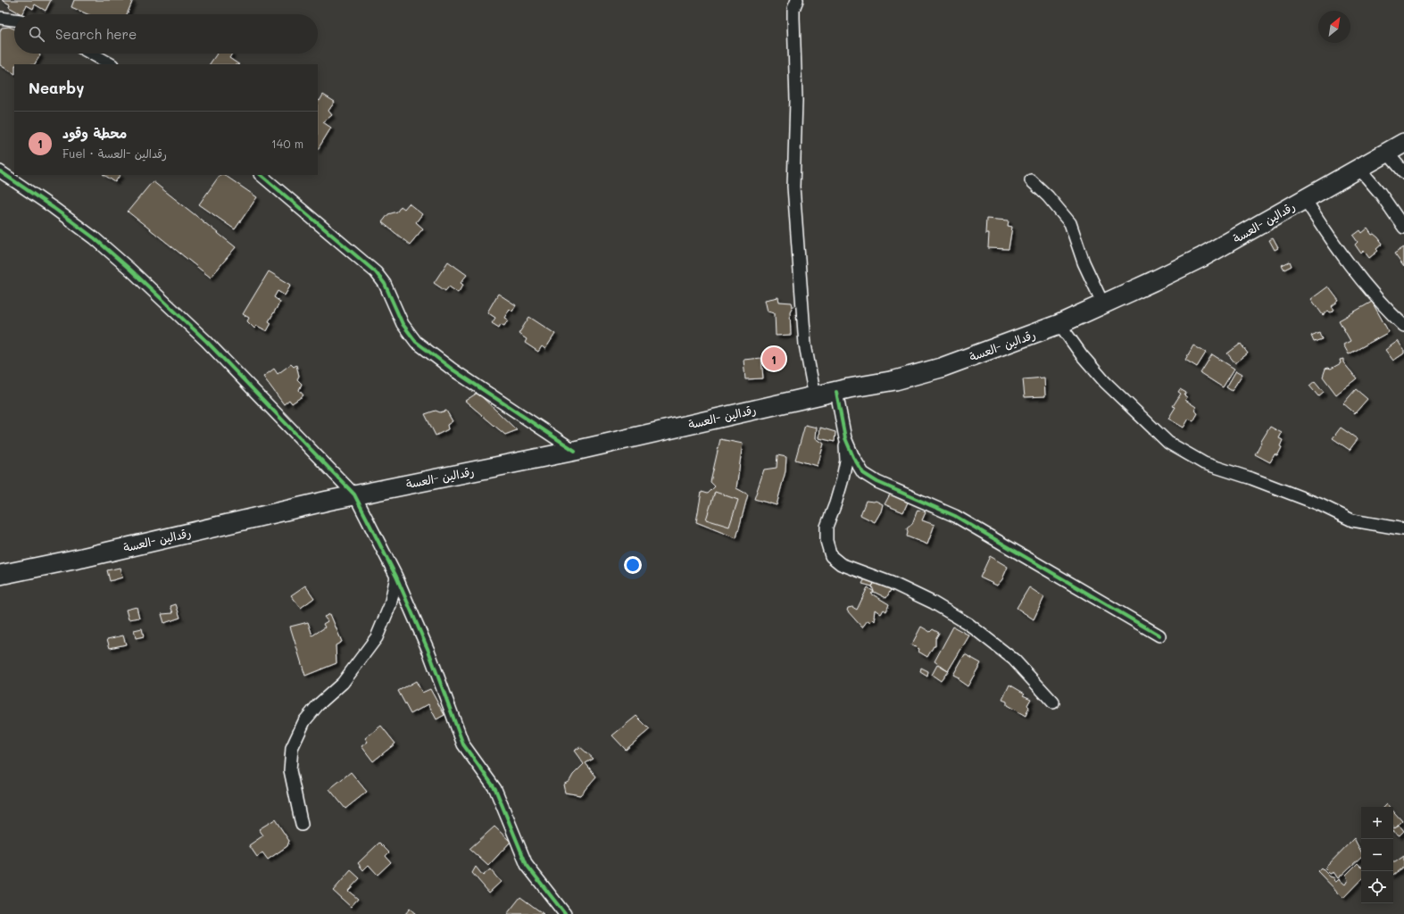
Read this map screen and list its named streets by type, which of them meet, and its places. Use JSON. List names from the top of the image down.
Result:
{
  "streets": {
    "main road": ["رقدالين -العسة"]
  },
  "north": "top right",
  "page": {
    "search": "Search here",
    "heading": "Nearby",
    "list": [
      {
        "mark": "1",
        "name": "محطة وقود",
        "note": "Fuel · رقدالين -العسة",
        "value": "140 m"
      }
    ],
    "pins": "1",
    "map_buttons": ["+", "−"]
  }
}
